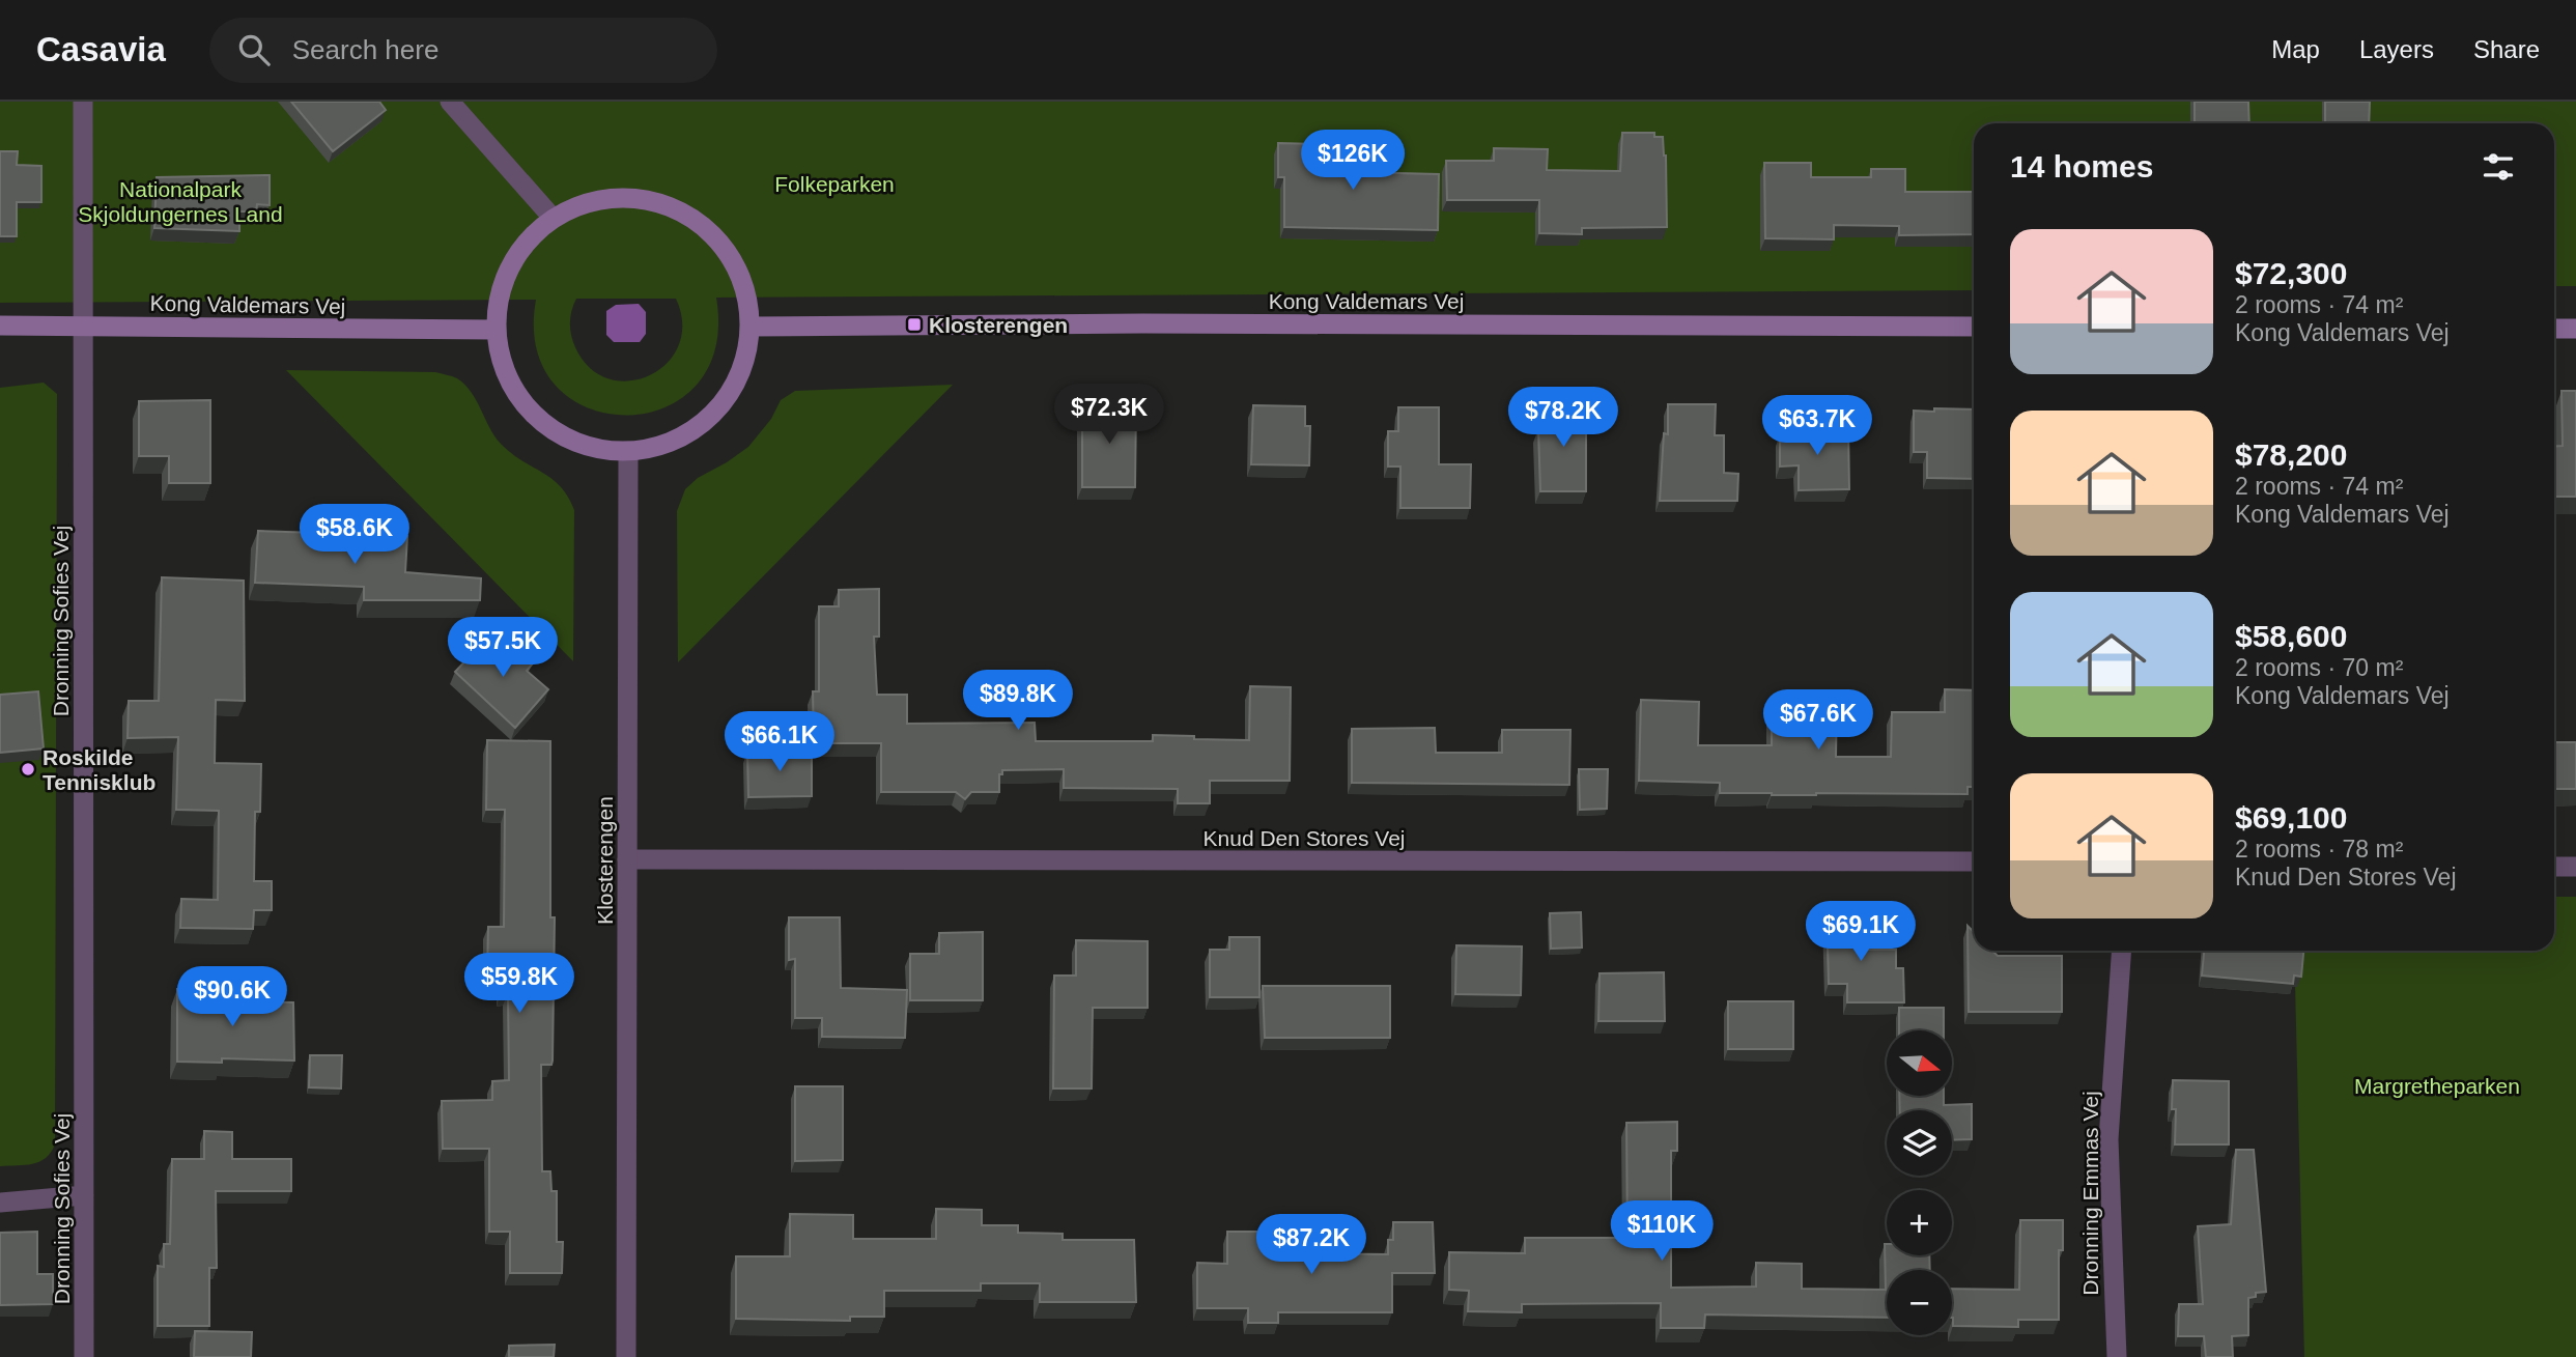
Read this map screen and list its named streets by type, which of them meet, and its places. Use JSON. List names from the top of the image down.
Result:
{
  "streets": {
    "main road": ["Kong Valdemars Vej"],
    "street": [
      "Dronning Sofies Vej",
      "Knud Den Stores Vej",
      "Klosterengen",
      "Dronning Emmas Vej"
    ]
  },
  "crossings": [
    ["Kong Valdemars Vej", "Dronning Sofies Vej"],
    ["Kong Valdemars Vej", "Klosterengen"],
    ["Knud Den Stores Vej", "Klosterengen"]
  ],
  "parks": ["Folkeparken", "Nationalpark Skjoldungernes Land", "Margretheparken"],
  "places": {
    "transit": ["Klosterengen"],
    "other": ["Roskilde Tennisklub"]
  },
  "north": "right",
  "page": {
    "header": "Casavia",
    "search": "Search here",
    "nav": ["Map", "Layers", "Share"],
    "heading": "14 homes",
    "price": [
      "$126K",
      "$72.3K",
      "$78.2K",
      "$63.7K",
      "$58.6K",
      "$57.5K",
      "$89.8K",
      "$67.6K",
      "$66.1K",
      "$69.1K",
      "$59.8K",
      "$90.6K",
      "$110K",
      "$87.2K"
    ],
    "list": [
      {
        "name": "$72,300",
        "note": "2 rooms · 74 m² · Kong Valdemars Vej"
      },
      {
        "name": "$78,200",
        "note": "2 rooms · 74 m² · Kong Valdemars Vej"
      },
      {
        "name": "$58,600",
        "note": "2 rooms · 70 m² · Kong Valdemars Vej"
      },
      {
        "name": "$69,100",
        "note": "2 rooms · 78 m² · Knud Den Stores Vej"
      }
    ],
    "map_buttons": ["+", "−"]
  }
}
